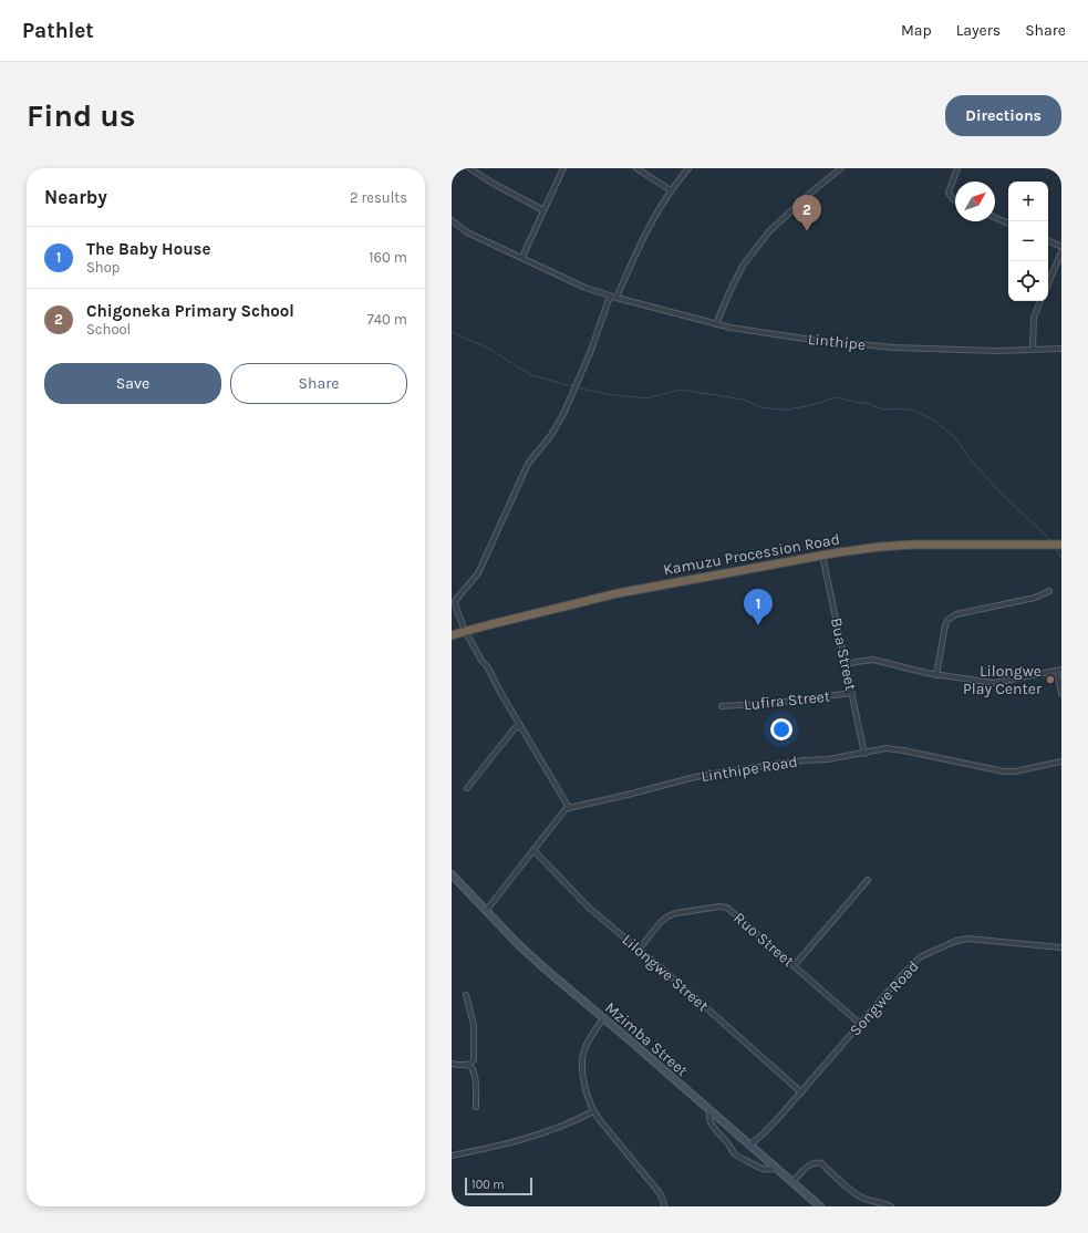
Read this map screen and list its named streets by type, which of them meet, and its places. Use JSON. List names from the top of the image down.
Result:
{
  "streets": {
    "highway": ["Kamuzu Procession Road"],
    "main road": ["Mzimba Street"],
    "street": [
      "Linthipe",
      "Bua Street",
      "Lufira Street",
      "Linthipe Road",
      "Ruo Street",
      "Lilongwe Street",
      "Songwe Road"
    ]
  },
  "crossings": [
    ["Kamuzu Procession Road", "Bua Street"],
    ["Bua Street", "Lufira Street"],
    ["Bua Street", "Linthipe Road"],
    ["Ruo Street", "Lilongwe Street"],
    ["Ruo Street", "Songwe Road"],
    ["Lilongwe Street", "Songwe Road"],
    ["Songwe Road", "Mzimba Street"]
  ],
  "places": ["Lilongwe Play Center"],
  "scale_bar": "100 m",
  "north": "top right",
  "page": {
    "header": "Pathlet",
    "nav": ["Map", "Layers", "Share"],
    "buttons": [
      "Directions",
      ["Save", "Share"]
    ],
    "title": "Find us",
    "heading": ["Nearby", "2 results"],
    "map_buttons": ["+", "−"],
    "pins": ["2", "1"],
    "list": [
      {
        "mark": "1",
        "name": "The Baby House",
        "note": "Shop",
        "value": "160 m"
      },
      {
        "mark": "2",
        "name": "Chigoneka Primary School",
        "note": "School",
        "value": "740 m"
      }
    ],
    "scale": "100 m"
  }
}
